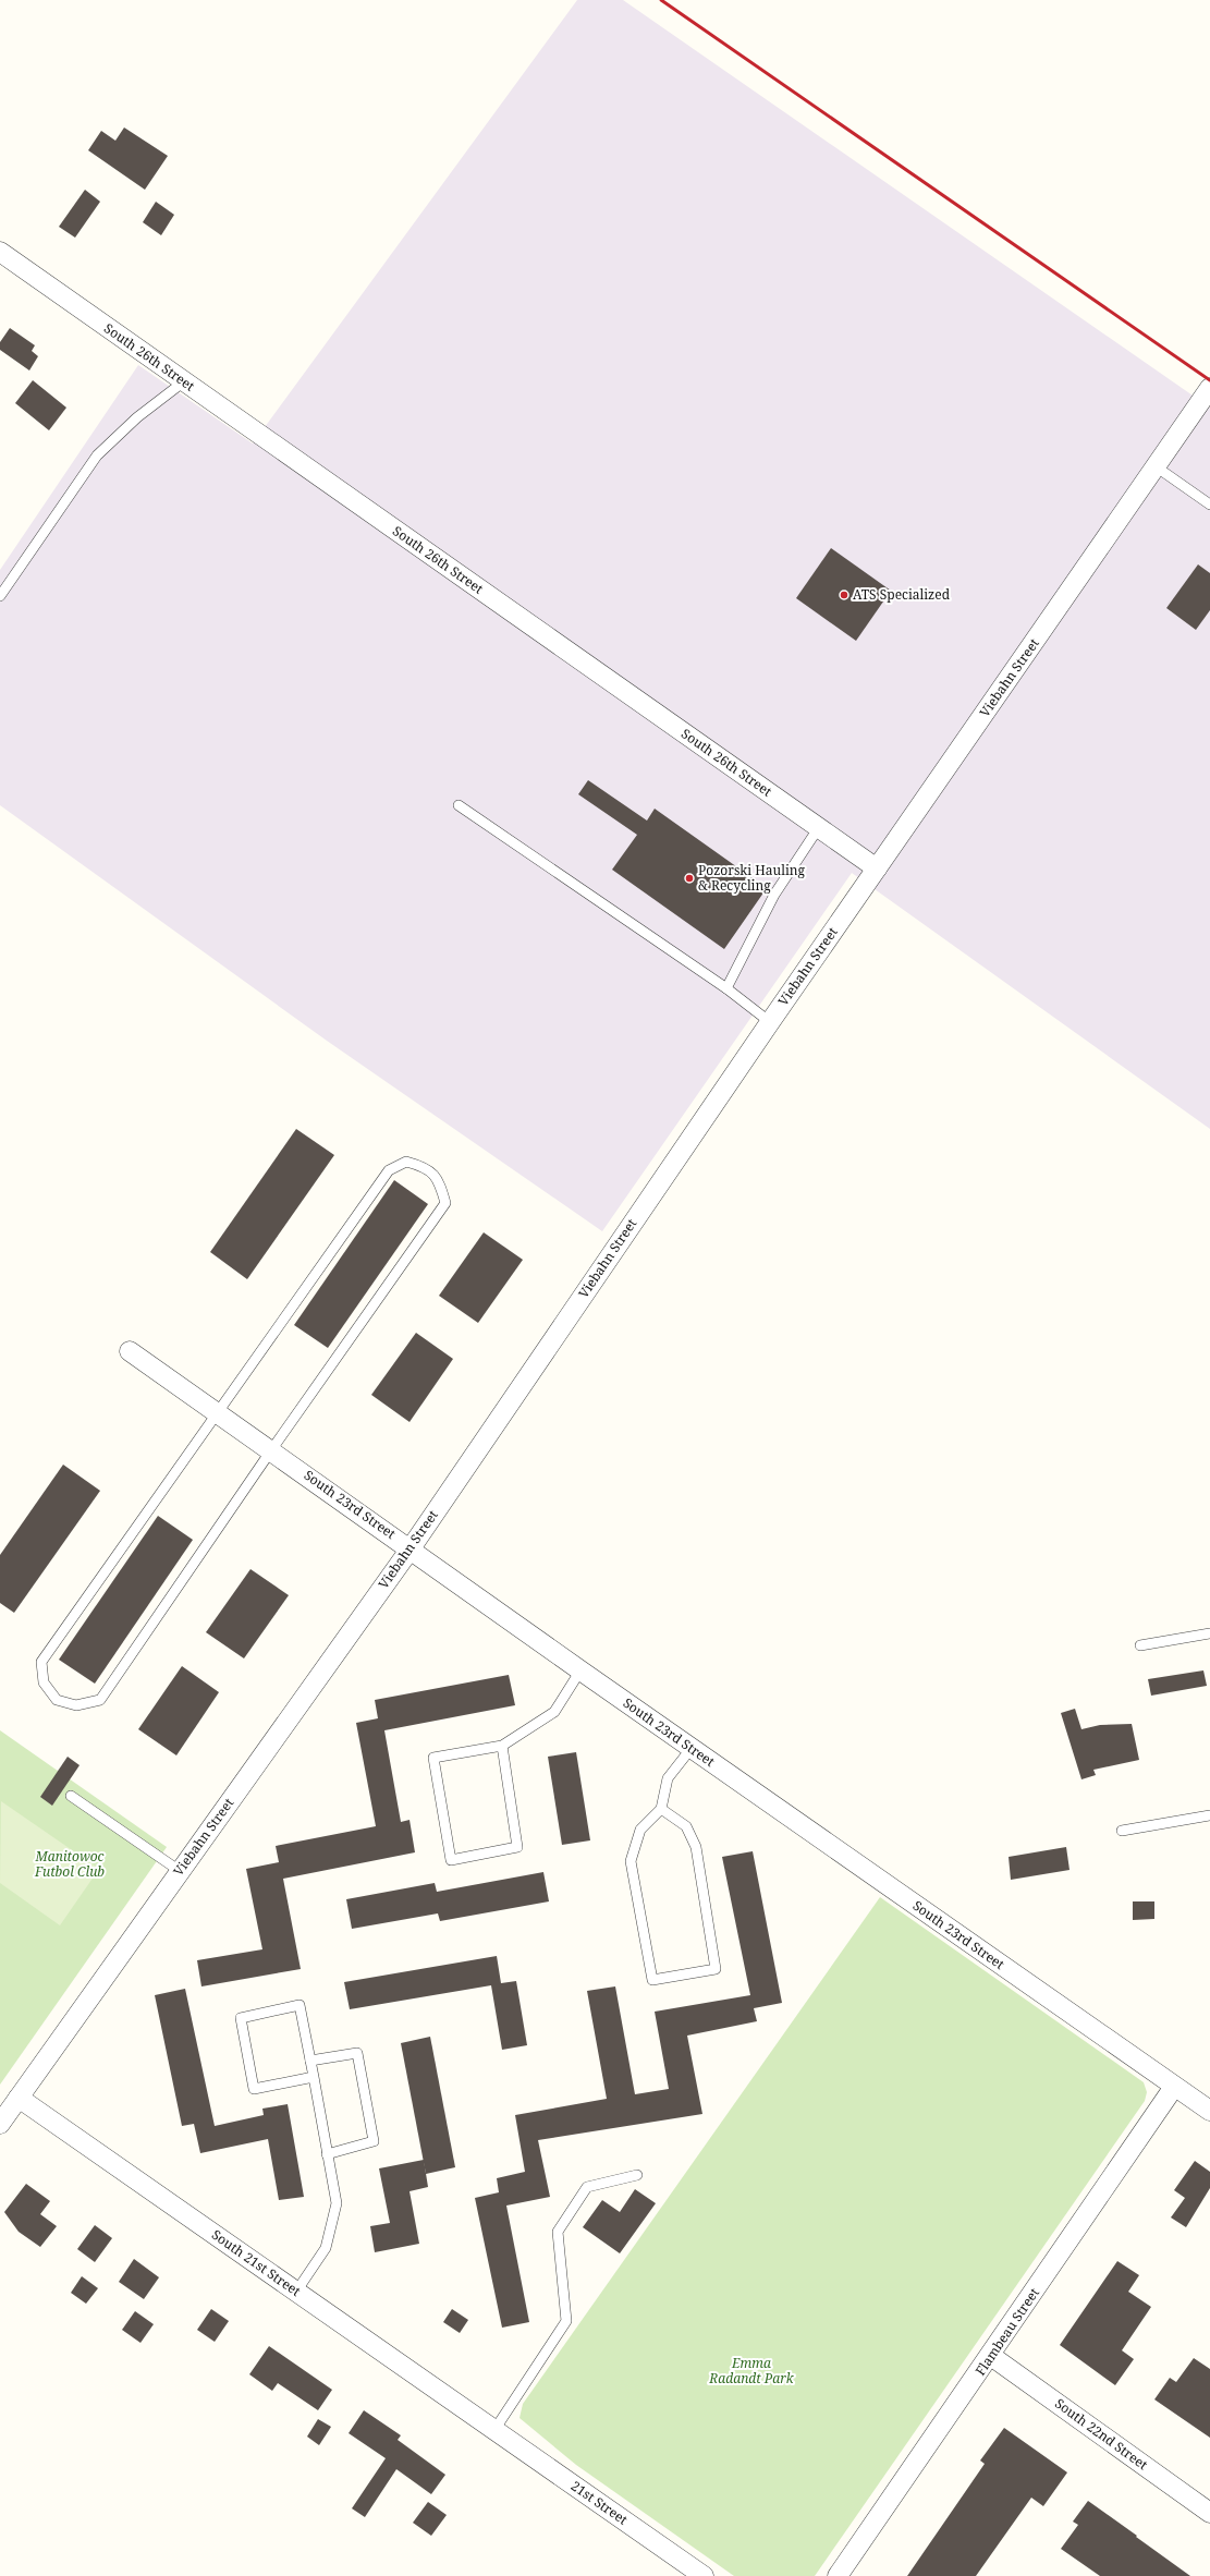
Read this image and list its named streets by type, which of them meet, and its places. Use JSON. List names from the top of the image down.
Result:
{
  "streets": {
    "street": [
      "South 26th Street",
      "Viebahn Street",
      "South 23rd Street",
      "South 21st Street",
      "Flambeau Street",
      "South 22nd Street",
      "21st Street"
    ]
  },
  "crossings": [
    ["South 26th Street", "Viebahn Street"],
    ["Viebahn Street", "South 23rd Street"],
    ["Viebahn Street", "South 21st Street"],
    ["South 23rd Street", "Flambeau Street"],
    ["South 21st Street", "21st Street"],
    ["Flambeau Street", "South 22nd Street"]
  ],
  "parks": ["Manitowoc Futbol Club", "Emma Radandt Park"],
  "places": ["ATS Specialized", "Pozorski Hauling & Recycling"]
}
